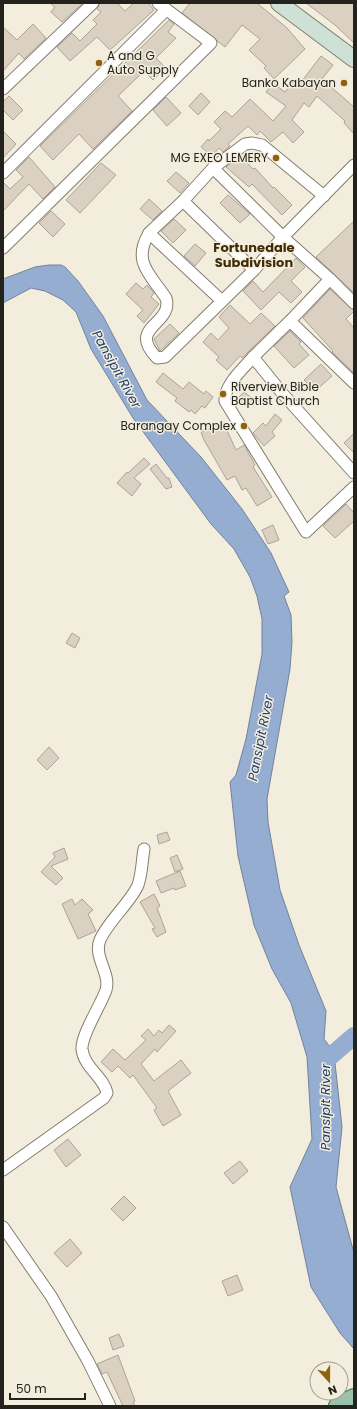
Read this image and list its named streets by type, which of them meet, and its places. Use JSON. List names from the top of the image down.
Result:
{
  "districts": ["Fortunedale Subdivision"],
  "water": ["Pansipit River"],
  "places": [
    "A and G Auto Supply",
    "Banko Kabayan",
    "MG EXEO LEMERY",
    "Riverview Bible Baptist Church",
    "Barangay Complex"
  ],
  "scale_bar": "50 m",
  "north": "bottom"
}
